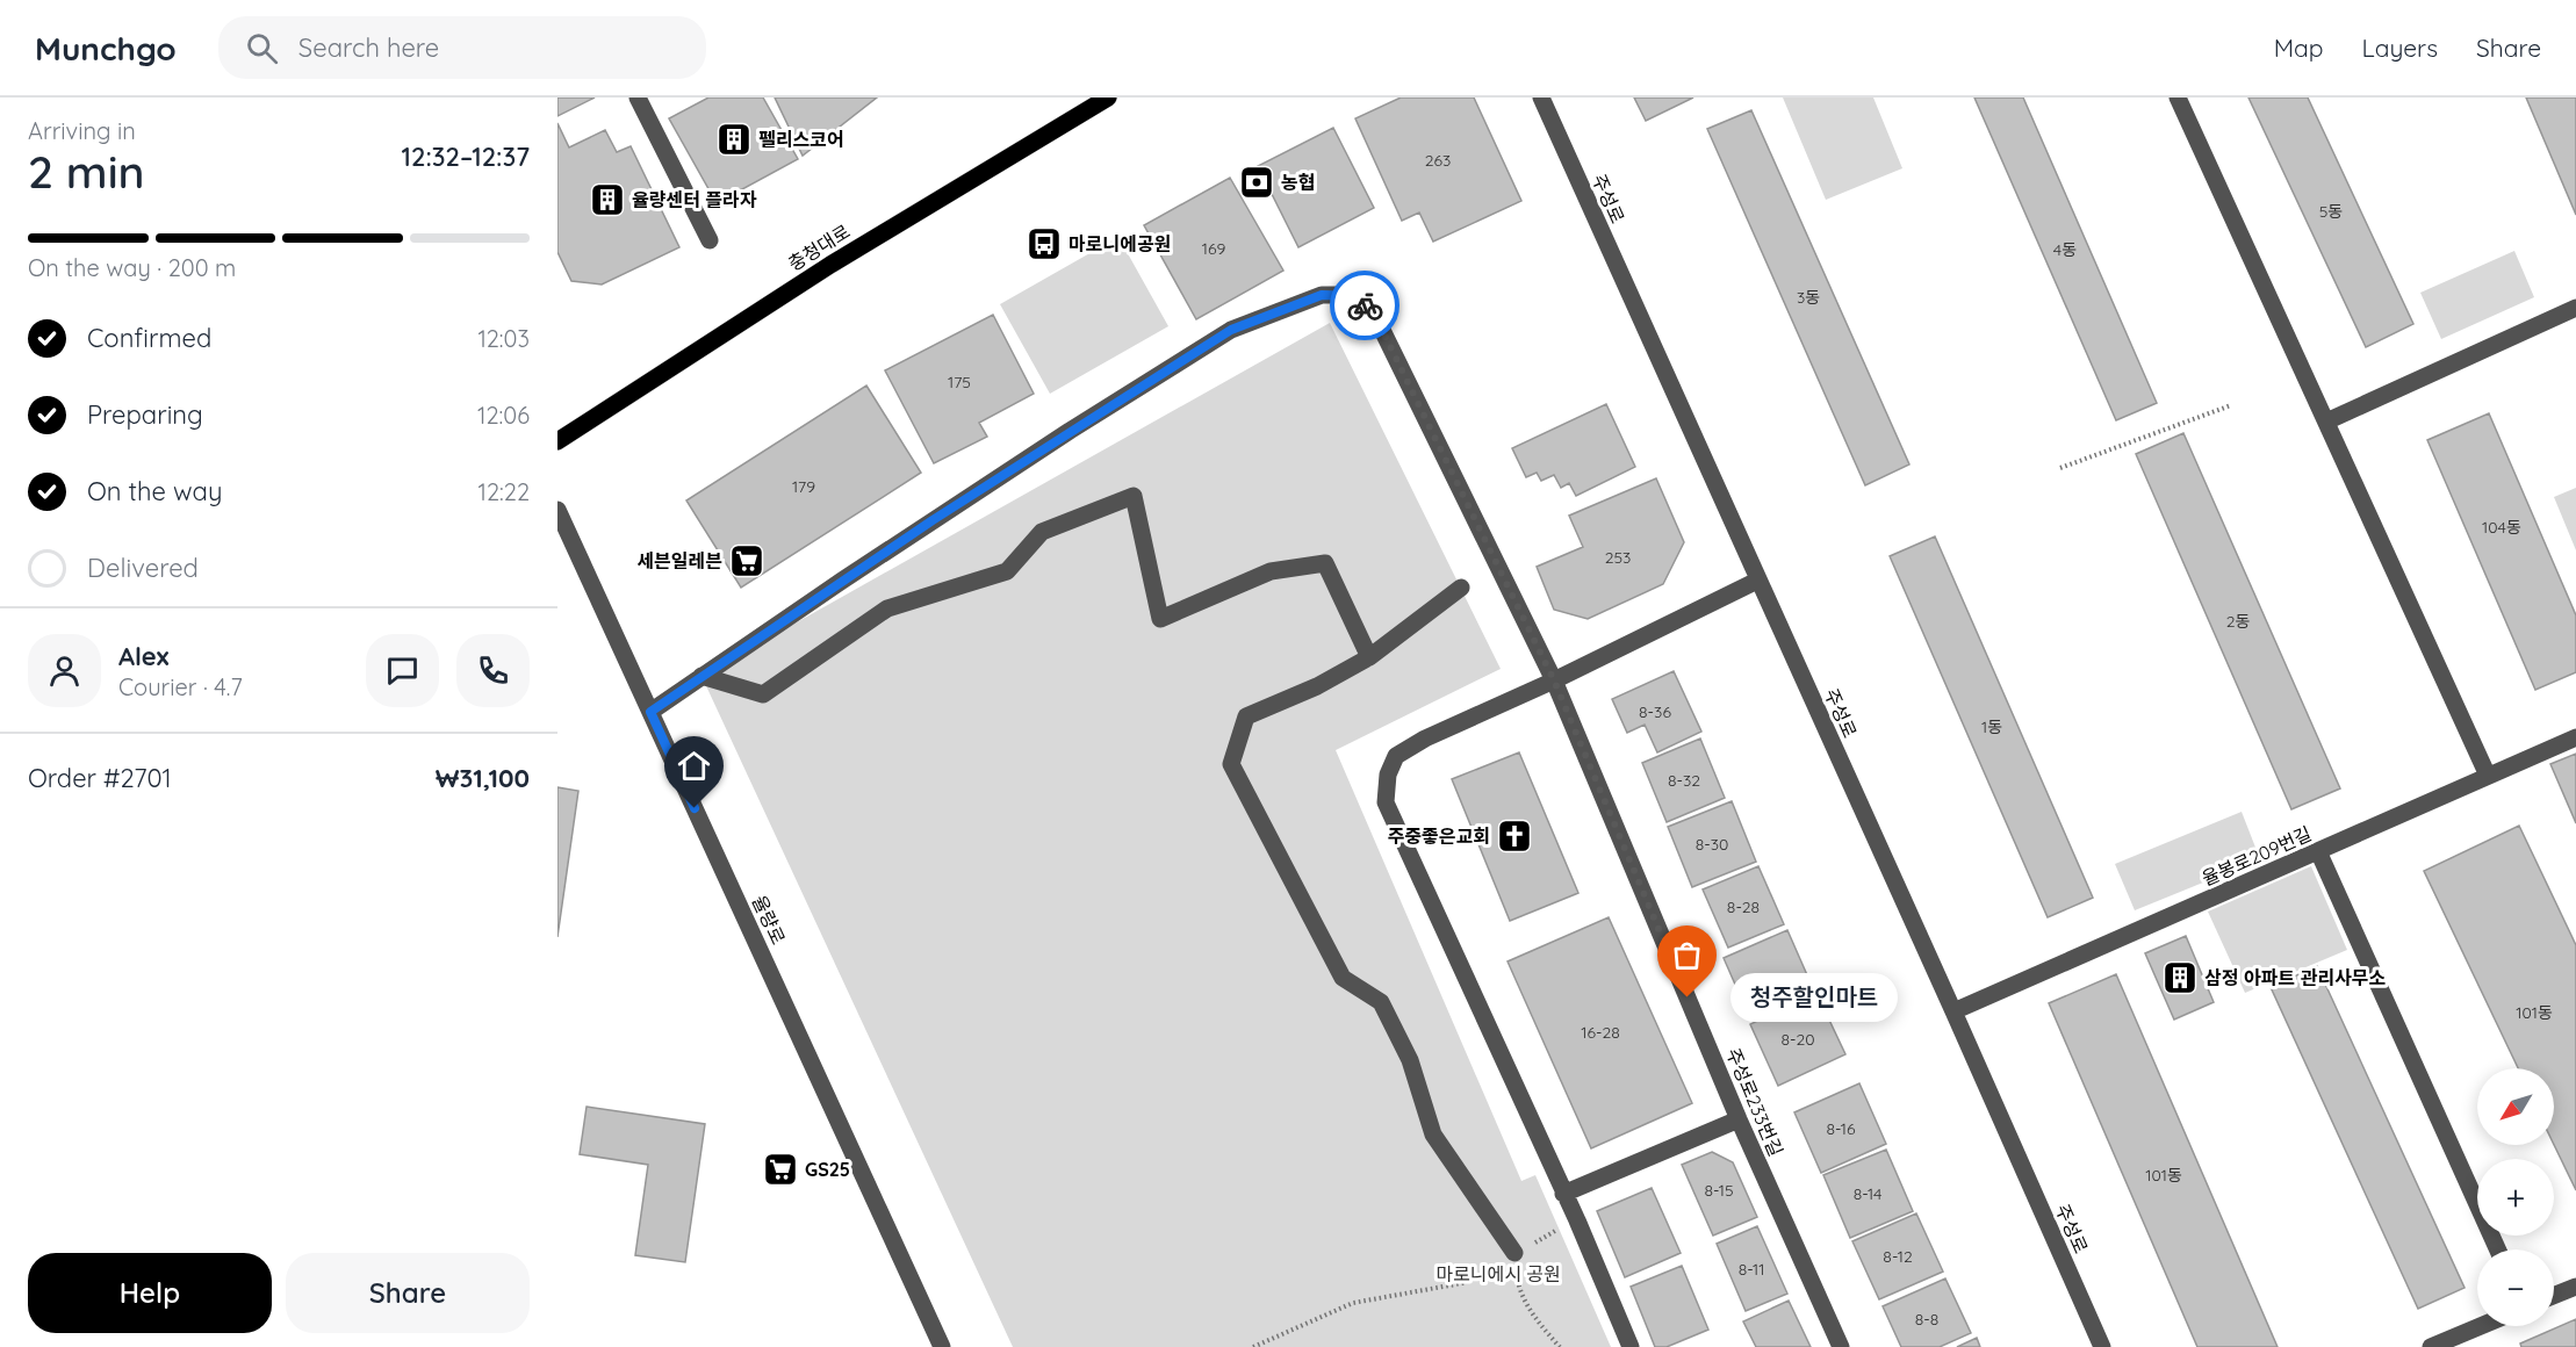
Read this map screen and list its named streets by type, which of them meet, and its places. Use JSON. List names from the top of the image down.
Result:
{
  "streets": {
    "main road": ["충청대로"],
    "street": [
      "주성로",
      "율봉로209번길",
      "율량로",
      "주성로233번길"
    ]
  },
  "crossings": [
    ["주성로", "율봉로209번길"],
    ["율량로", "주성로233번길"]
  ],
  "parks": ["마로니에시 공원"],
  "places": {
    "building": ["펠리스코어", "율량센터 플라자", "삼정 아파트 관리사무소"],
    "bank": ["농협"],
    "bus stop": ["마로니에공원"],
    "supermarket": ["세븐일레븐", "GS25"],
    "church": ["주중좋은교회"],
    "other": ["청주할인마트"]
  },
  "house_numbers": [
    "263",
    "5동",
    "169",
    "4동",
    "3동",
    "175",
    "179",
    "104동",
    "253",
    "2동",
    "8-36",
    "1동",
    "8-32",
    "8-30",
    "8-28",
    "101동",
    "16-28",
    "8-20",
    "8-16",
    "101동",
    "8-15",
    "8-14",
    "8-12",
    "8-11",
    "8-8"
  ],
  "north": "bottom left",
  "page": {
    "header": "Munchgo",
    "search": "Search here",
    "nav": ["Map", "Layers", "Share"],
    "heading": ["2 min", "Arriving in", "12:32–12:37"],
    "panel": [
      "Alex",
      "Courier · 4.7",
      "Order #2701",
      "₩31,100"
    ],
    "bar": "On the way · 200 m",
    "list": [
      ["Confirmed", "12:03"],
      ["Preparing", "12:06"],
      ["On the way", "12:22"],
      "Delivered"
    ],
    "bubble": "청주할인마트",
    "map_buttons": ["+", "−"],
    "buttons": ["Help", "Share"]
  }
}
